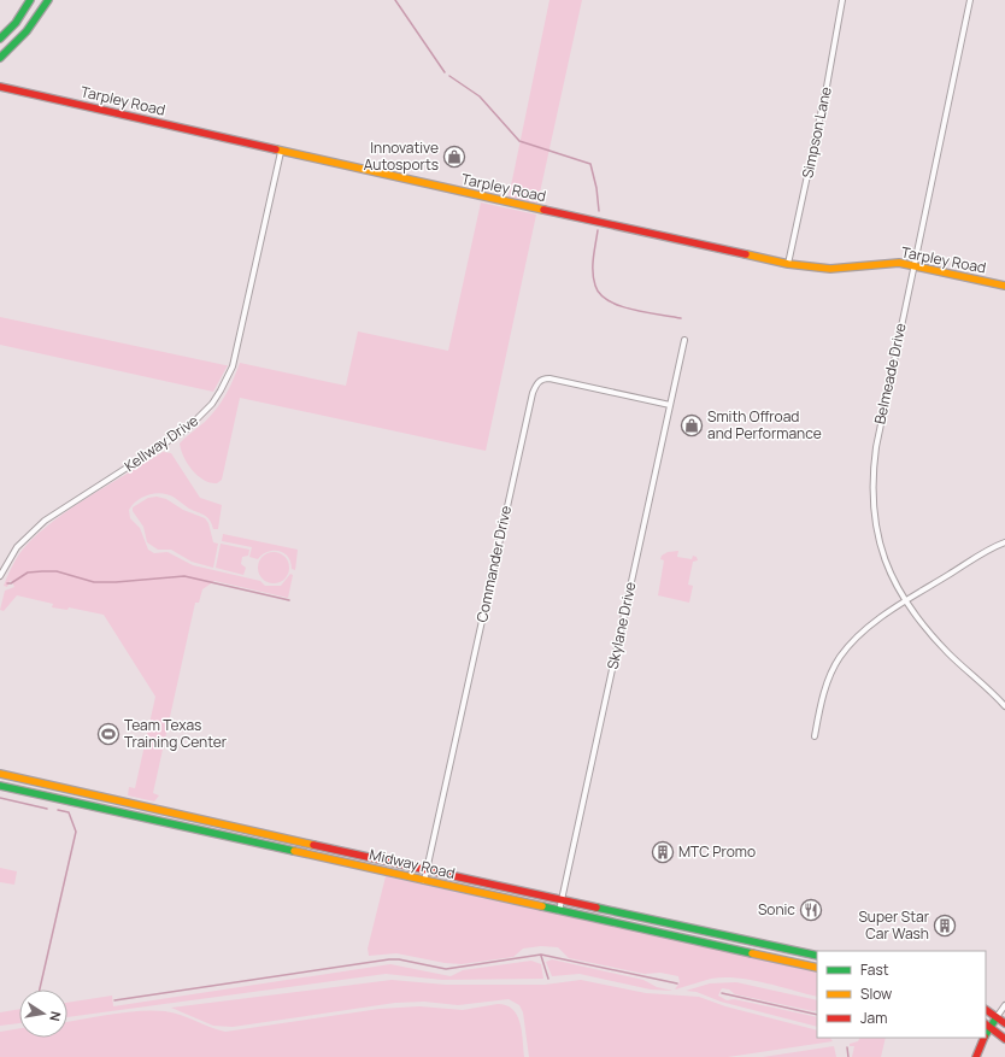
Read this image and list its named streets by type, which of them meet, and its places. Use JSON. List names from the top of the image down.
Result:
{
  "streets": {
    "main road": ["Tarpley Road", "Midway Road"],
    "street": [
      "Simpson Lane",
      "Belmeade Drive",
      "Kellway Drive",
      "Commander Drive",
      "Skylane Drive"
    ]
  },
  "crossings": [
    ["Tarpley Road", "Simpson Lane"],
    ["Tarpley Road", "Belmeade Drive"],
    ["Tarpley Road", "Kellway Drive"],
    ["Commander Drive", "Skylane Drive"],
    ["Commander Drive", "Midway Road"],
    ["Skylane Drive", "Midway Road"]
  ],
  "places": {
    "shop": ["Innovative Autosports", "Smith Offroad and Performance"],
    "sports": ["Team Texas Training Center"],
    "building": ["MTC Promo", "Super Star Car Wash"],
    "restaurant": ["Sonic"]
  },
  "legend": ["Fast", "Slow", "Jam"],
  "north": "right"
}
